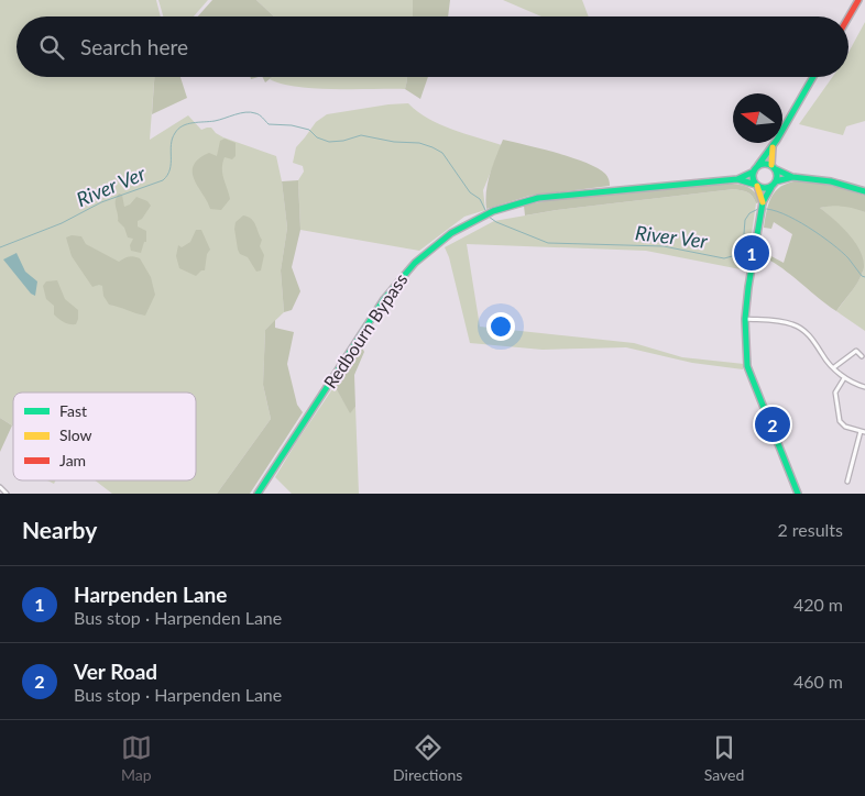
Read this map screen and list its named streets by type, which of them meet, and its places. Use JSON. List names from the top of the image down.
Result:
{
  "streets": {
    "main road": ["Redbourn Bypass"]
  },
  "water": ["River Ver"],
  "legend": ["Fast", "Slow", "Jam"],
  "north": "left",
  "page": {
    "search": "Search here",
    "pins": ["1", "2"],
    "heading": ["Nearby", "2 results"],
    "list": [
      {
        "mark": "1",
        "name": "Harpenden Lane",
        "note": "Bus stop · Harpenden Lane",
        "value": "420 m"
      },
      {
        "mark": "2",
        "name": "Ver Road",
        "note": "Bus stop · Harpenden Lane",
        "value": "460 m"
      }
    ],
    "nav": ["Map", "Directions", "Saved"]
  }
}
